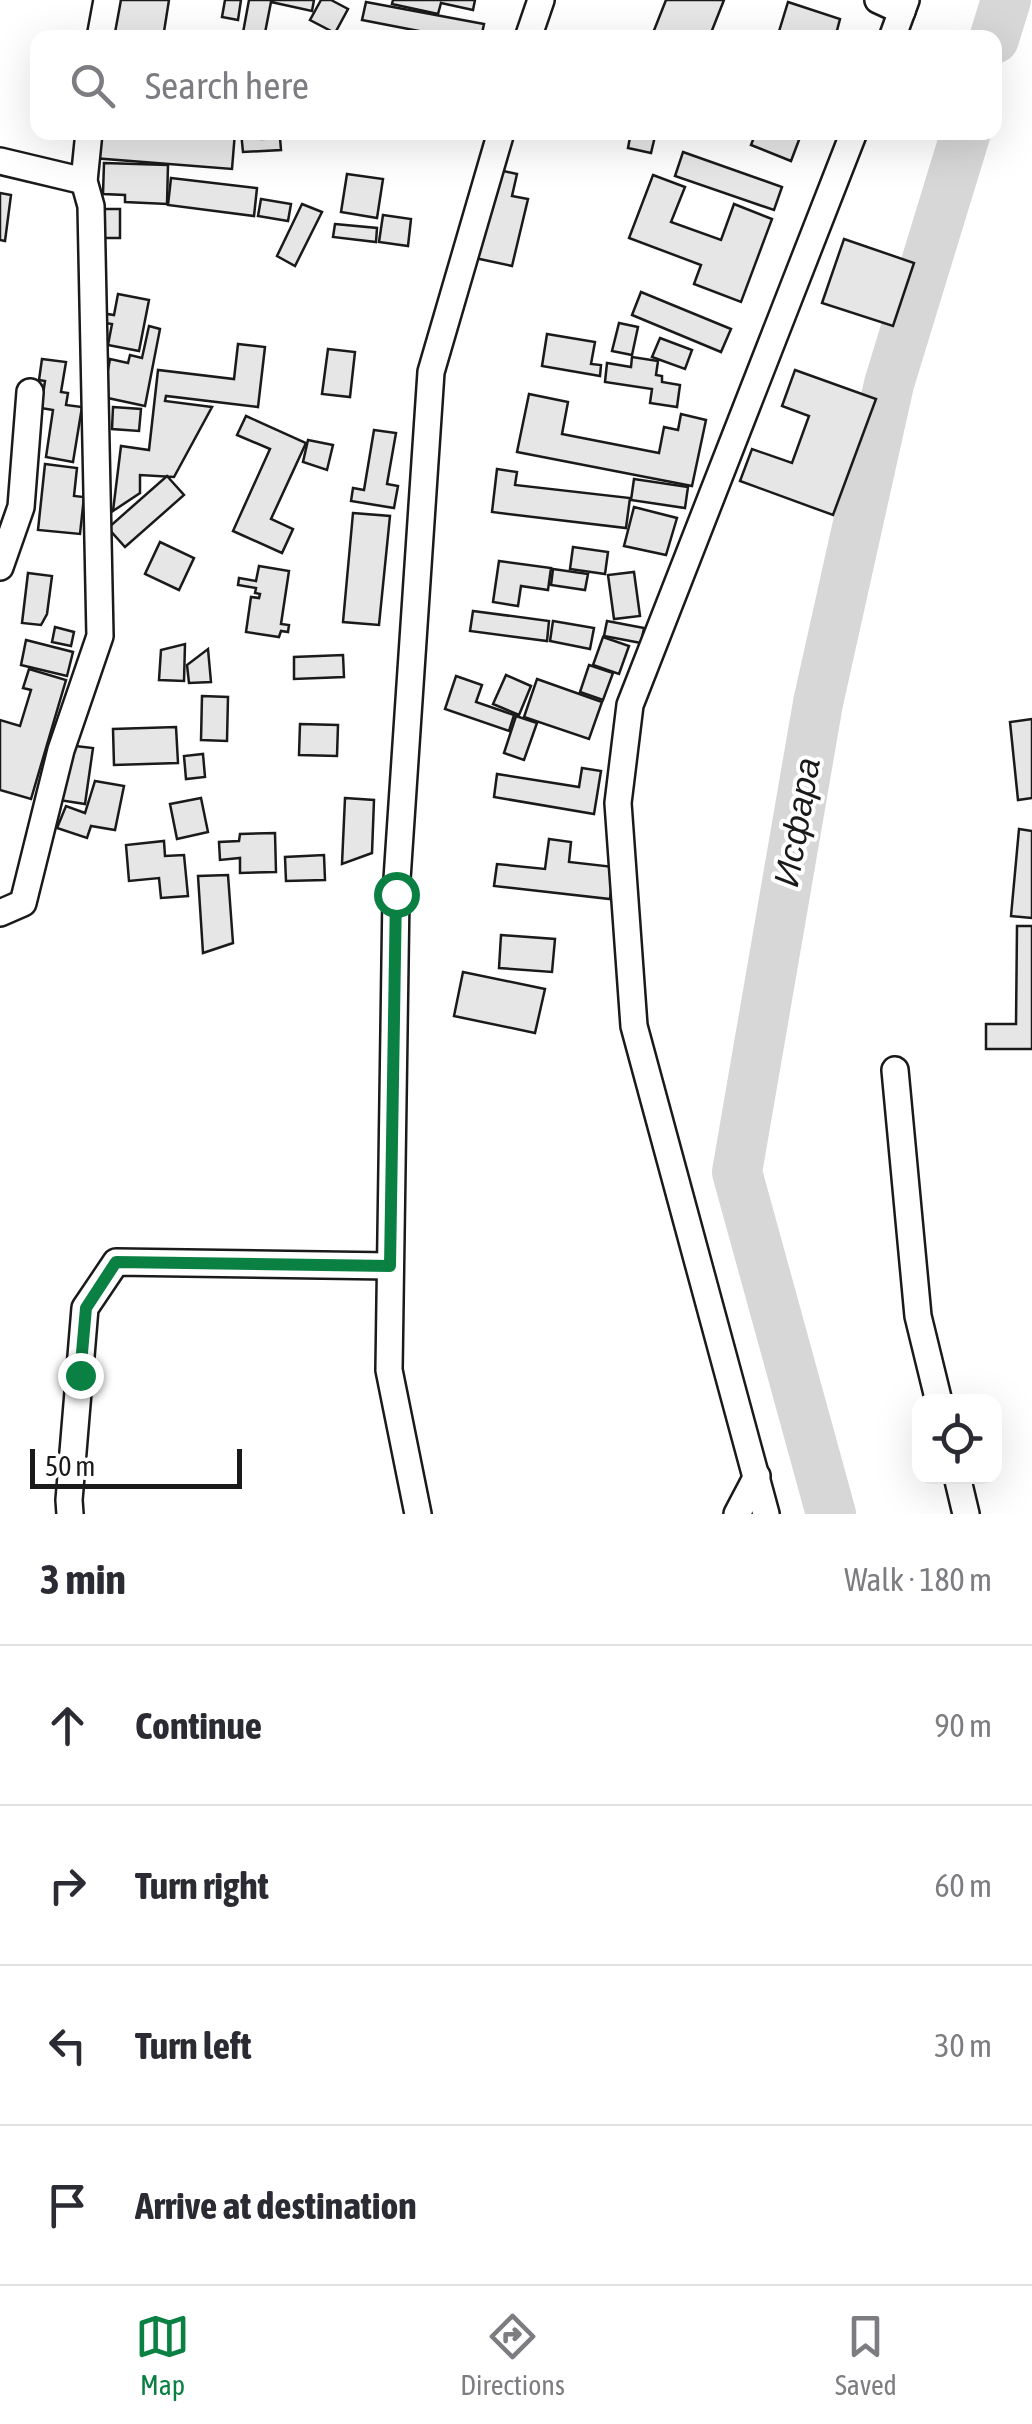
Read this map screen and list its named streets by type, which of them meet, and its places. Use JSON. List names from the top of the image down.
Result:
{
  "water": ["Исфара"],
  "scale_bar": "50 m",
  "page": {
    "search": "Search here",
    "scale": "50 m",
    "heading": ["3 min", "Walk · 180 m"],
    "list": [
      ["Continue", "90 m"],
      ["Turn right", "60 m"],
      ["Turn left", "30 m"],
      "Arrive at destination"
    ],
    "nav": ["Map", "Directions", "Saved"]
  }
}
